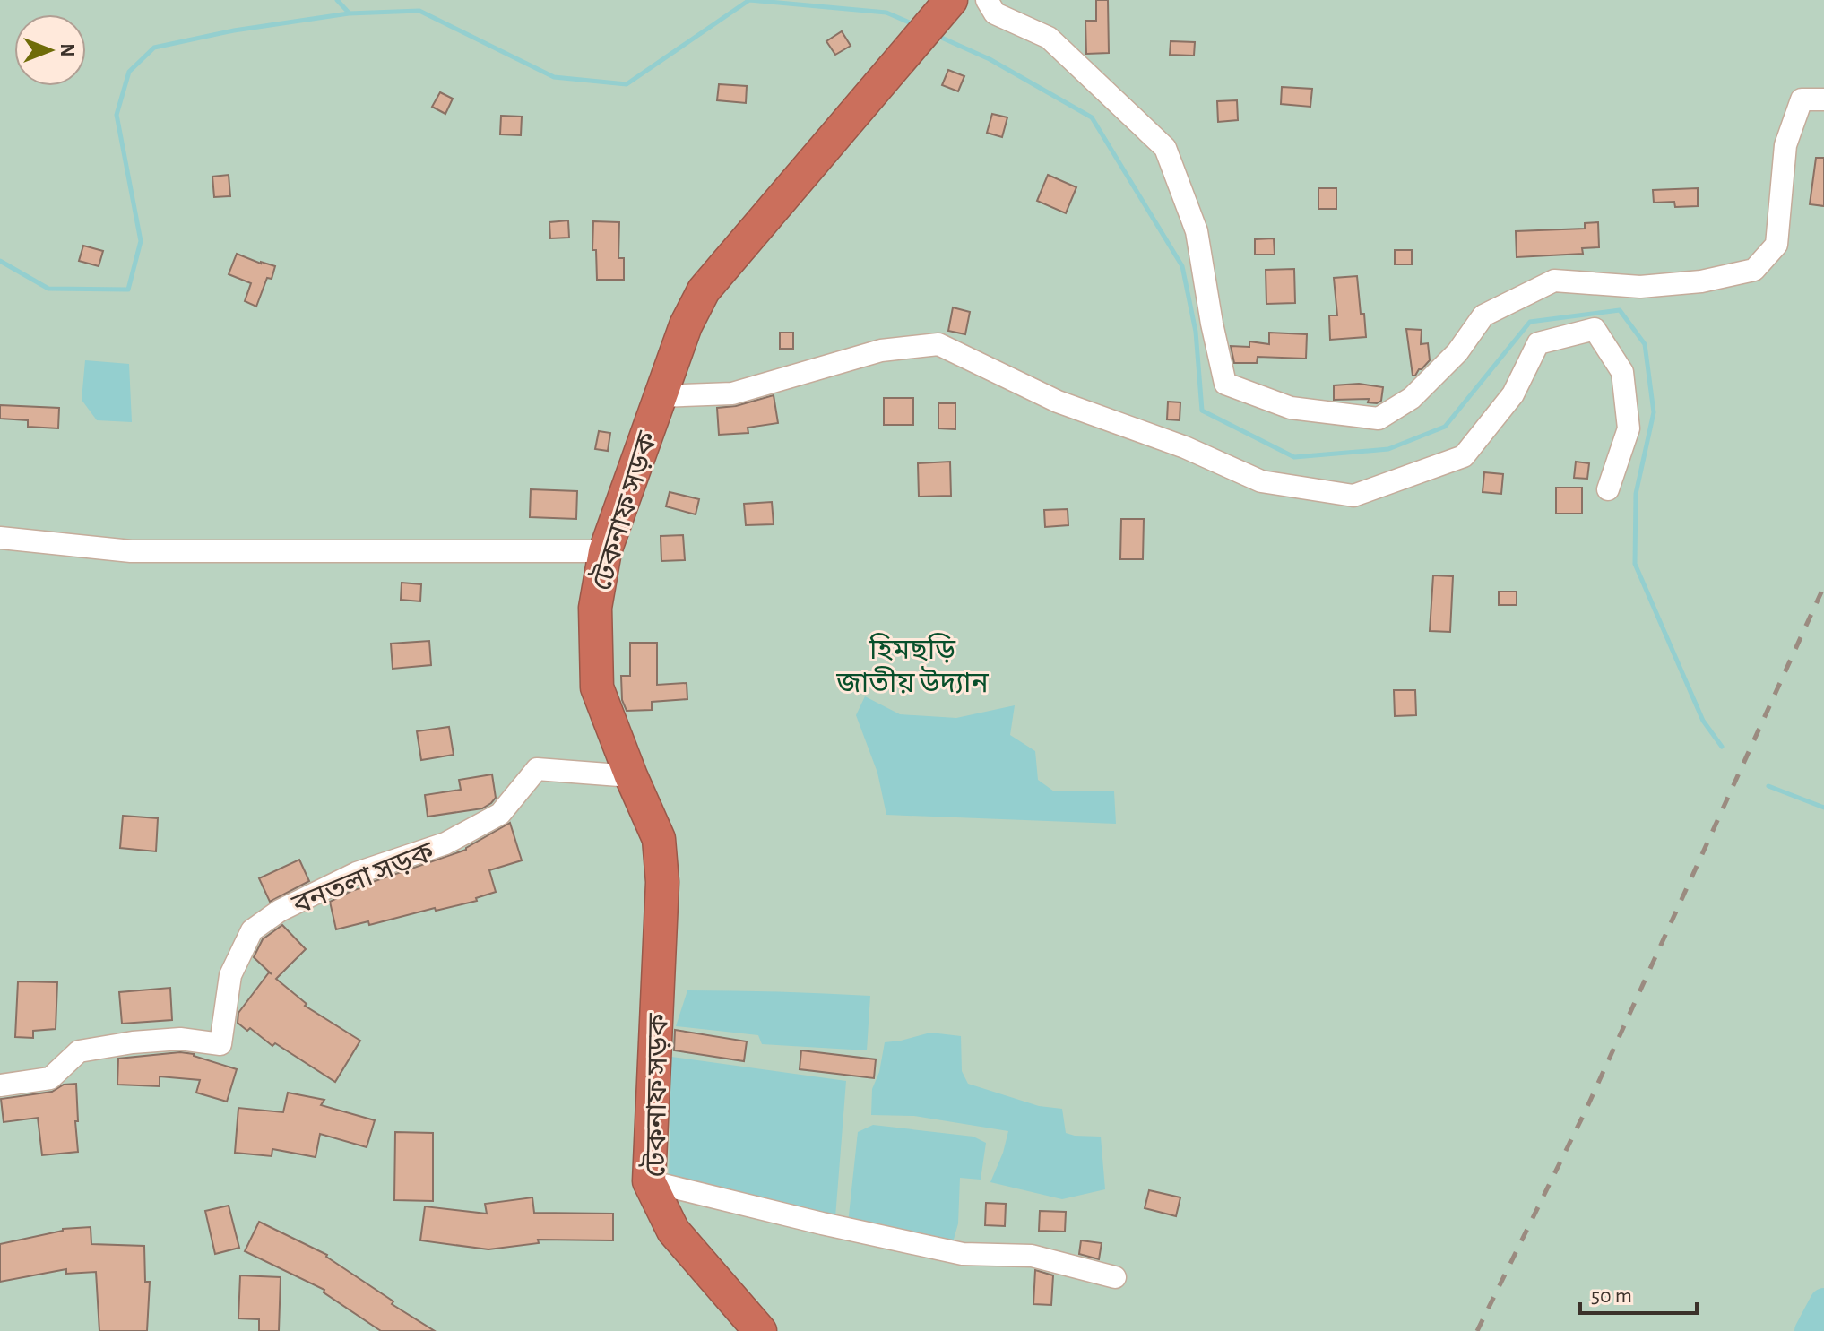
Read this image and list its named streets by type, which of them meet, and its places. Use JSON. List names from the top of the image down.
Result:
{
  "streets": {
    "highway": ["টেকনাফ সড়ক"],
    "street": ["বনতলা সড়ক"]
  },
  "crossings": [
    ["টেকনাফ সড়ক", "বনতলা সড়ক"]
  ],
  "parks": ["হিমছড়ি জাতীয় উদ্যান"],
  "scale_bar": "50 m",
  "north": "right"
}
